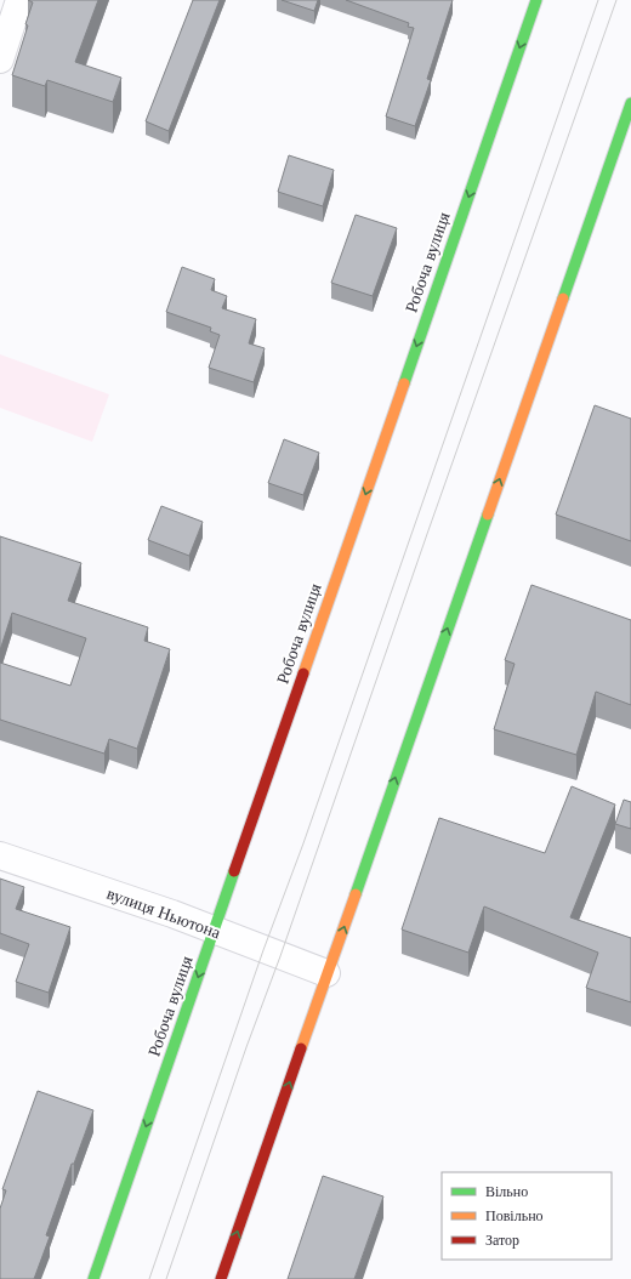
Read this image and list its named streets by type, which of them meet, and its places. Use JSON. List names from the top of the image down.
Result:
{
  "streets": {
    "main road": ["Робоча вулиця"],
    "street": ["вулиця Ньютона"]
  },
  "crossings": [
    ["Робоча вулиця", "вулиця Ньютона"]
  ],
  "one_way": ["Робоча вулиця"],
  "legend": ["Вільно", "Повільно", "Затор"]
}
